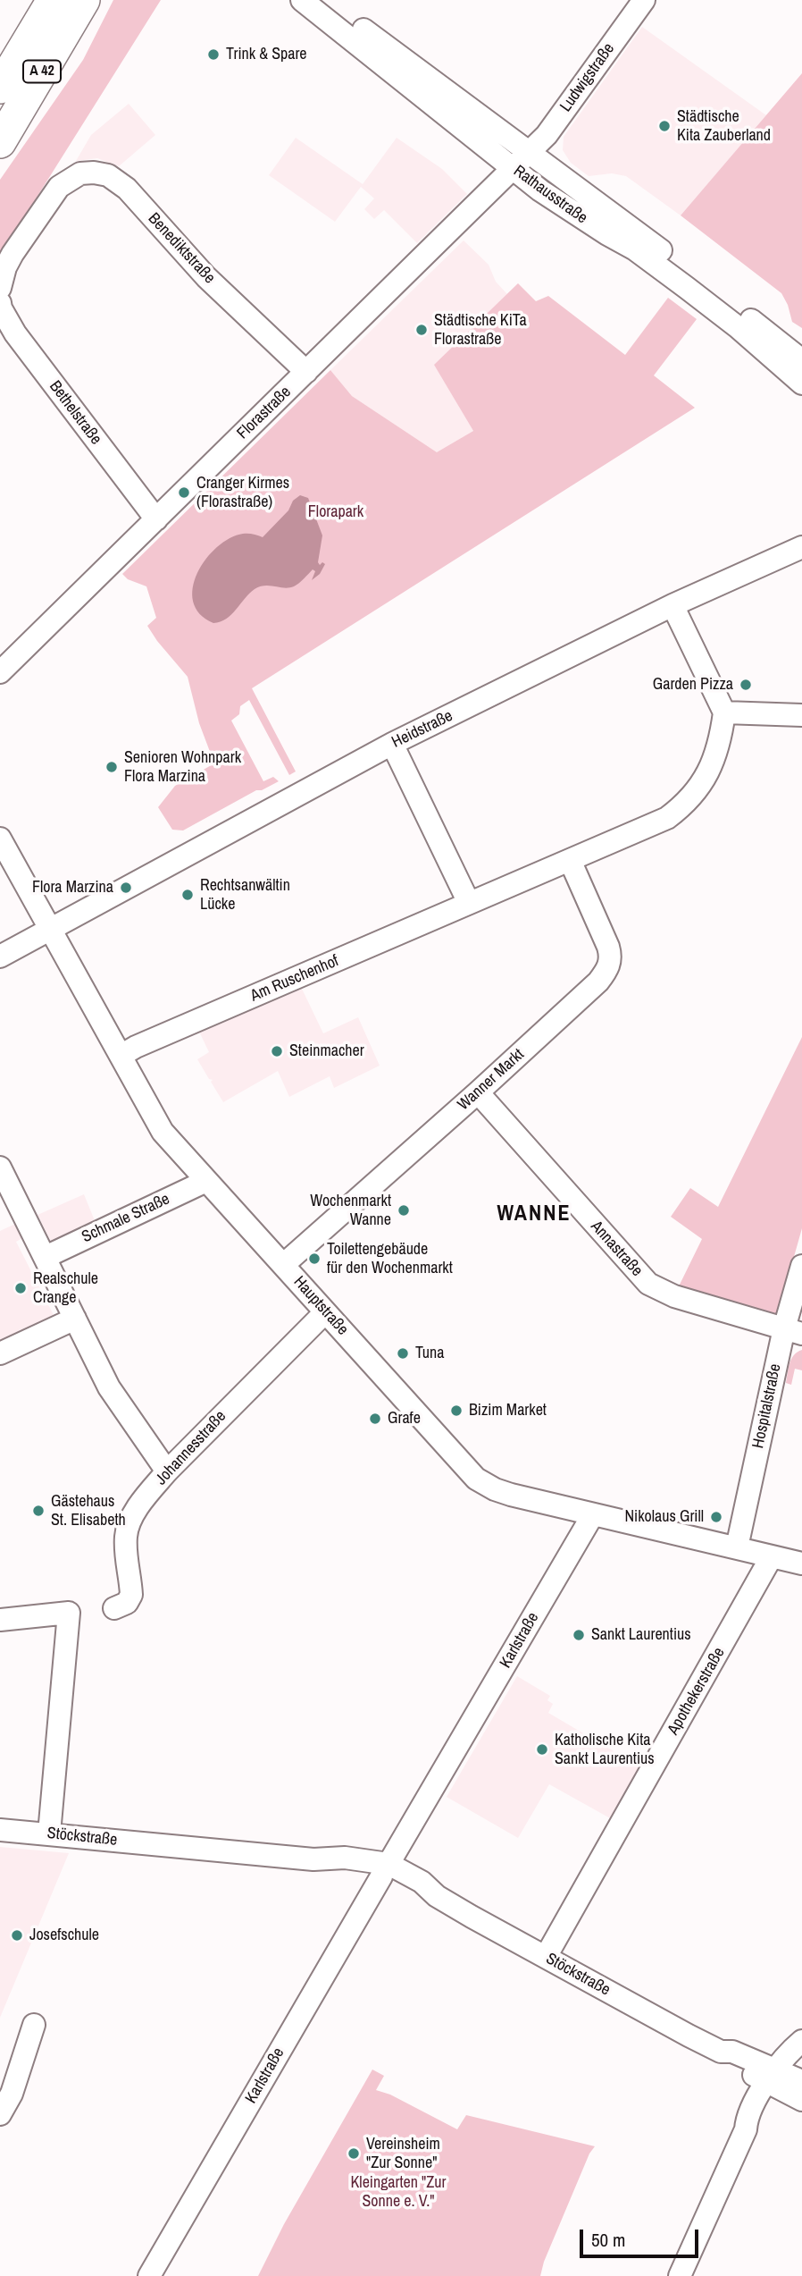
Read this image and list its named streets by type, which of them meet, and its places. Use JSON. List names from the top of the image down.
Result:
{
  "streets": {
    "highway": ["A 42"],
    "street": [
      "Ludwigstraße",
      "Rathausstraße",
      "Benediktstraße",
      "Bethelstraße",
      "Florastraße",
      "Heidstraße",
      "Am Ruschenhof",
      "Wanner Markt",
      "Schmale Straße",
      "Annastraße",
      "Hauptstraße",
      "Hospitalstraße",
      "Johannesstraße",
      "Karlstraße",
      "Apothekerstraße",
      "Stöckstraße"
    ]
  },
  "crossings": [
    ["Ludwigstraße", "Rathausstraße"],
    ["Ludwigstraße", "Florastraße"],
    ["Rathausstraße", "Florastraße"],
    ["Benediktstraße", "Florastraße"],
    ["Bethelstraße", "Florastraße"],
    ["Heidstraße", "Hauptstraße"],
    ["Am Ruschenhof", "Wanner Markt"],
    ["Am Ruschenhof", "Hauptstraße"],
    ["Wanner Markt", "Annastraße"],
    ["Wanner Markt", "Hauptstraße"],
    ["Schmale Straße", "Hauptstraße"],
    ["Annastraße", "Hospitalstraße"],
    ["Hauptstraße", "Hospitalstraße"],
    ["Hauptstraße", "Johannesstraße"],
    ["Hauptstraße", "Karlstraße"],
    ["Hauptstraße", "Apothekerstraße"],
    ["Karlstraße", "Stöckstraße"],
    ["Apothekerstraße", "Stöckstraße"]
  ],
  "districts": ["WANNE"],
  "parks": ["Florapark", "Kleingarten \"Zur Sonne e. V.\""],
  "places": [
    "Trink & Spare",
    "Städtische Kita Zauberland",
    "Städtische KiTa Florastraße",
    "Cranger Kirmes (Florastraße)",
    "Garden Pizza",
    "Senioren Wohnpark Flora Marzina",
    "Flora Marzina",
    "Rechtsanwältin Lücke",
    "Steinmacher",
    "Wochenmarkt Wanne",
    "Toilettengebäude für den Wochenmarkt",
    "Realschule Crange",
    "Tuna",
    "Bizim Market",
    "Grafe",
    "Gästehaus St. Elisabeth",
    "Nikolaus Grill",
    "Sankt Laurentius",
    "Katholische Kita Sankt Laurentius",
    "Josefschule",
    "Vereinsheim \"Zur Sonne\""
  ],
  "scale_bar": "50 m"
}
